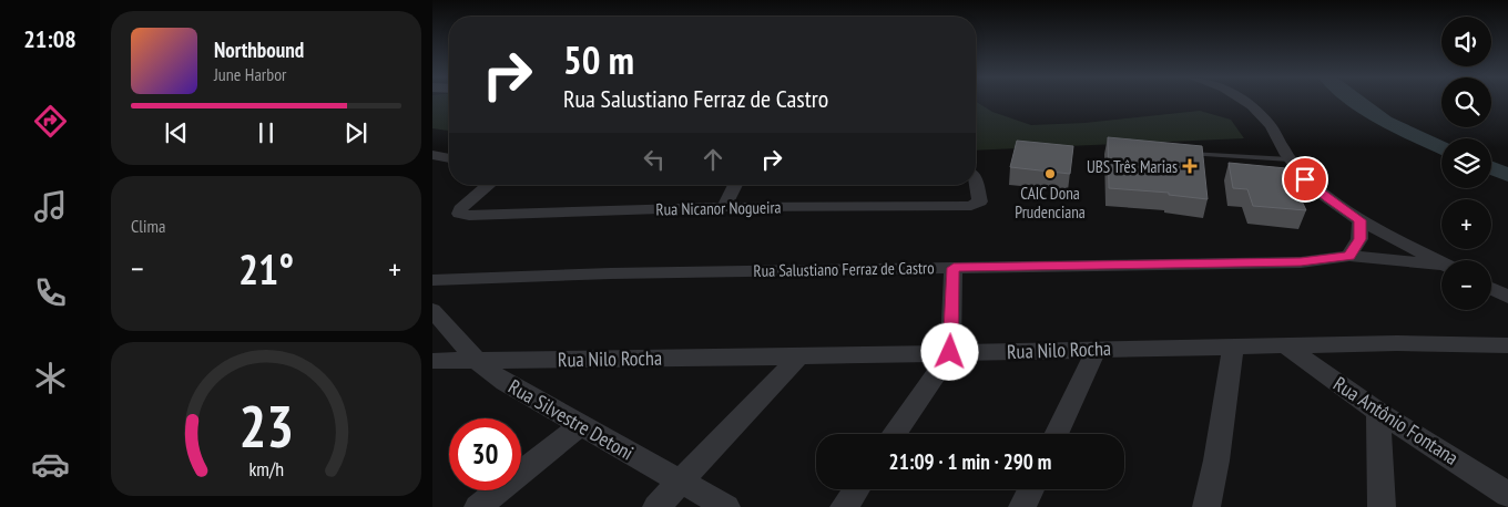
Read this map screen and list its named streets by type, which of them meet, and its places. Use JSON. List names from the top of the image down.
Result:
{
  "streets": {
    "street": [
      "Rua Nicanor Nogueira",
      "Rua Salustiano Ferraz de Castro",
      "Rua Nilo Rocha",
      "Rua Silvestre Detoni",
      "Rua Antônio Fontana"
    ]
  },
  "crossings": [
    ["Rua Nilo Rocha", "Rua Silvestre Detoni"],
    ["Rua Nilo Rocha", "Rua Antônio Fontana"]
  ],
  "places": {
    "health": ["UBS Três Marias"],
    "other": ["CAIC Dona Prudenciana"]
  },
  "page": {
    "tabs": "21:08",
    "map_buttons": ["+", "−"],
    "turn": ["50 m", "Rua Salustiano Ferraz de Castro"],
    "song": ["Northbound", "June Harbor"],
    "tile": "Clima",
    "heat": ["−", "21°", "+"],
    "limit": "30",
    "trip": "21:09 · 1 min · 290 m",
    "gauge": ["23", "km/h"]
  }
}
